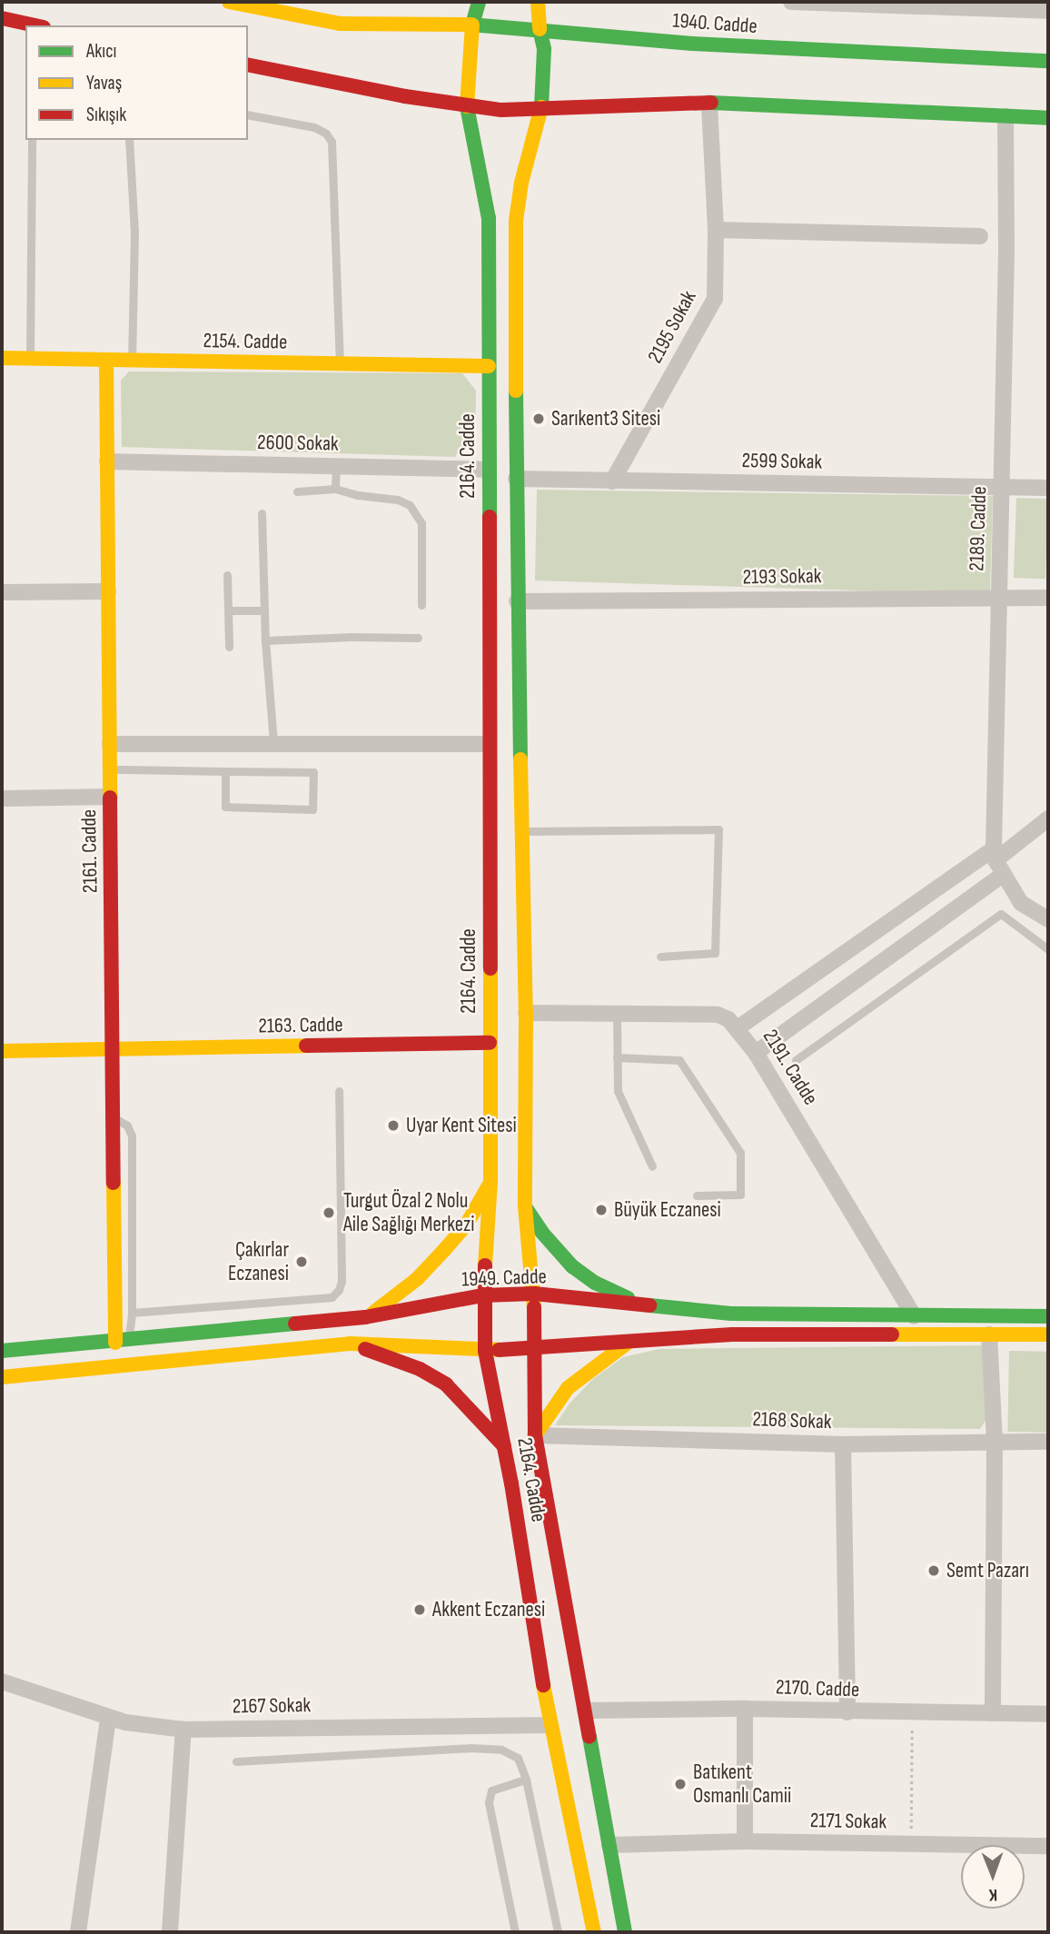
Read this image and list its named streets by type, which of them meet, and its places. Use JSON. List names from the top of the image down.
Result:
{
  "streets": {
    "main road": [
      "1940. Cadde",
      "2154. Cadde",
      "2164. Cadde",
      "2161. Cadde",
      "2163. Cadde",
      "1949. Cadde"
    ],
    "street": [
      "2195 Sokak",
      "2600 Sokak",
      "2599 Sokak",
      "2189. Cadde",
      "2193 Sokak",
      "2191. Cadde",
      "2168 Sokak",
      "2170. Cadde",
      "2167 Sokak",
      "2171 Sokak"
    ]
  },
  "crossings": [
    ["1940. Cadde", "2164. Cadde"],
    ["2195 Sokak", "2599 Sokak"],
    ["2154. Cadde", "2164. Cadde"],
    ["2154. Cadde", "2161. Cadde"],
    ["2600 Sokak", "2164. Cadde"],
    ["2600 Sokak", "2161. Cadde"],
    ["2164. Cadde", "2599 Sokak"],
    ["2164. Cadde", "2193 Sokak"],
    ["2164. Cadde", "2163. Cadde"],
    ["2164. Cadde", "2191. Cadde"],
    ["2164. Cadde", "1949. Cadde"],
    ["2164. Cadde", "2168 Sokak"],
    ["2164. Cadde", "2170. Cadde"],
    ["2164. Cadde", "2167 Sokak"],
    ["2164. Cadde", "2171 Sokak"],
    ["2599 Sokak", "2189. Cadde"],
    ["2189. Cadde", "2193 Sokak"],
    ["2161. Cadde", "2163. Cadde"],
    ["2161. Cadde", "1949. Cadde"],
    ["2191. Cadde", "1949. Cadde"]
  ],
  "places": [
    "Sarıkent3 Sitesi",
    "Uyar Kent Sitesi",
    "Büyük Eczanesi",
    "Turgut Özal 2 Nolu Aile Sağlığı Merkezi",
    "Çakırlar Eczanesi",
    "Semt Pazarı",
    "Akkent Eczanesi",
    "Batıkent Osmanlı Camii"
  ],
  "legend": ["Akıcı", "Yavaş", "Sıkışık"],
  "north": "bottom"
}
